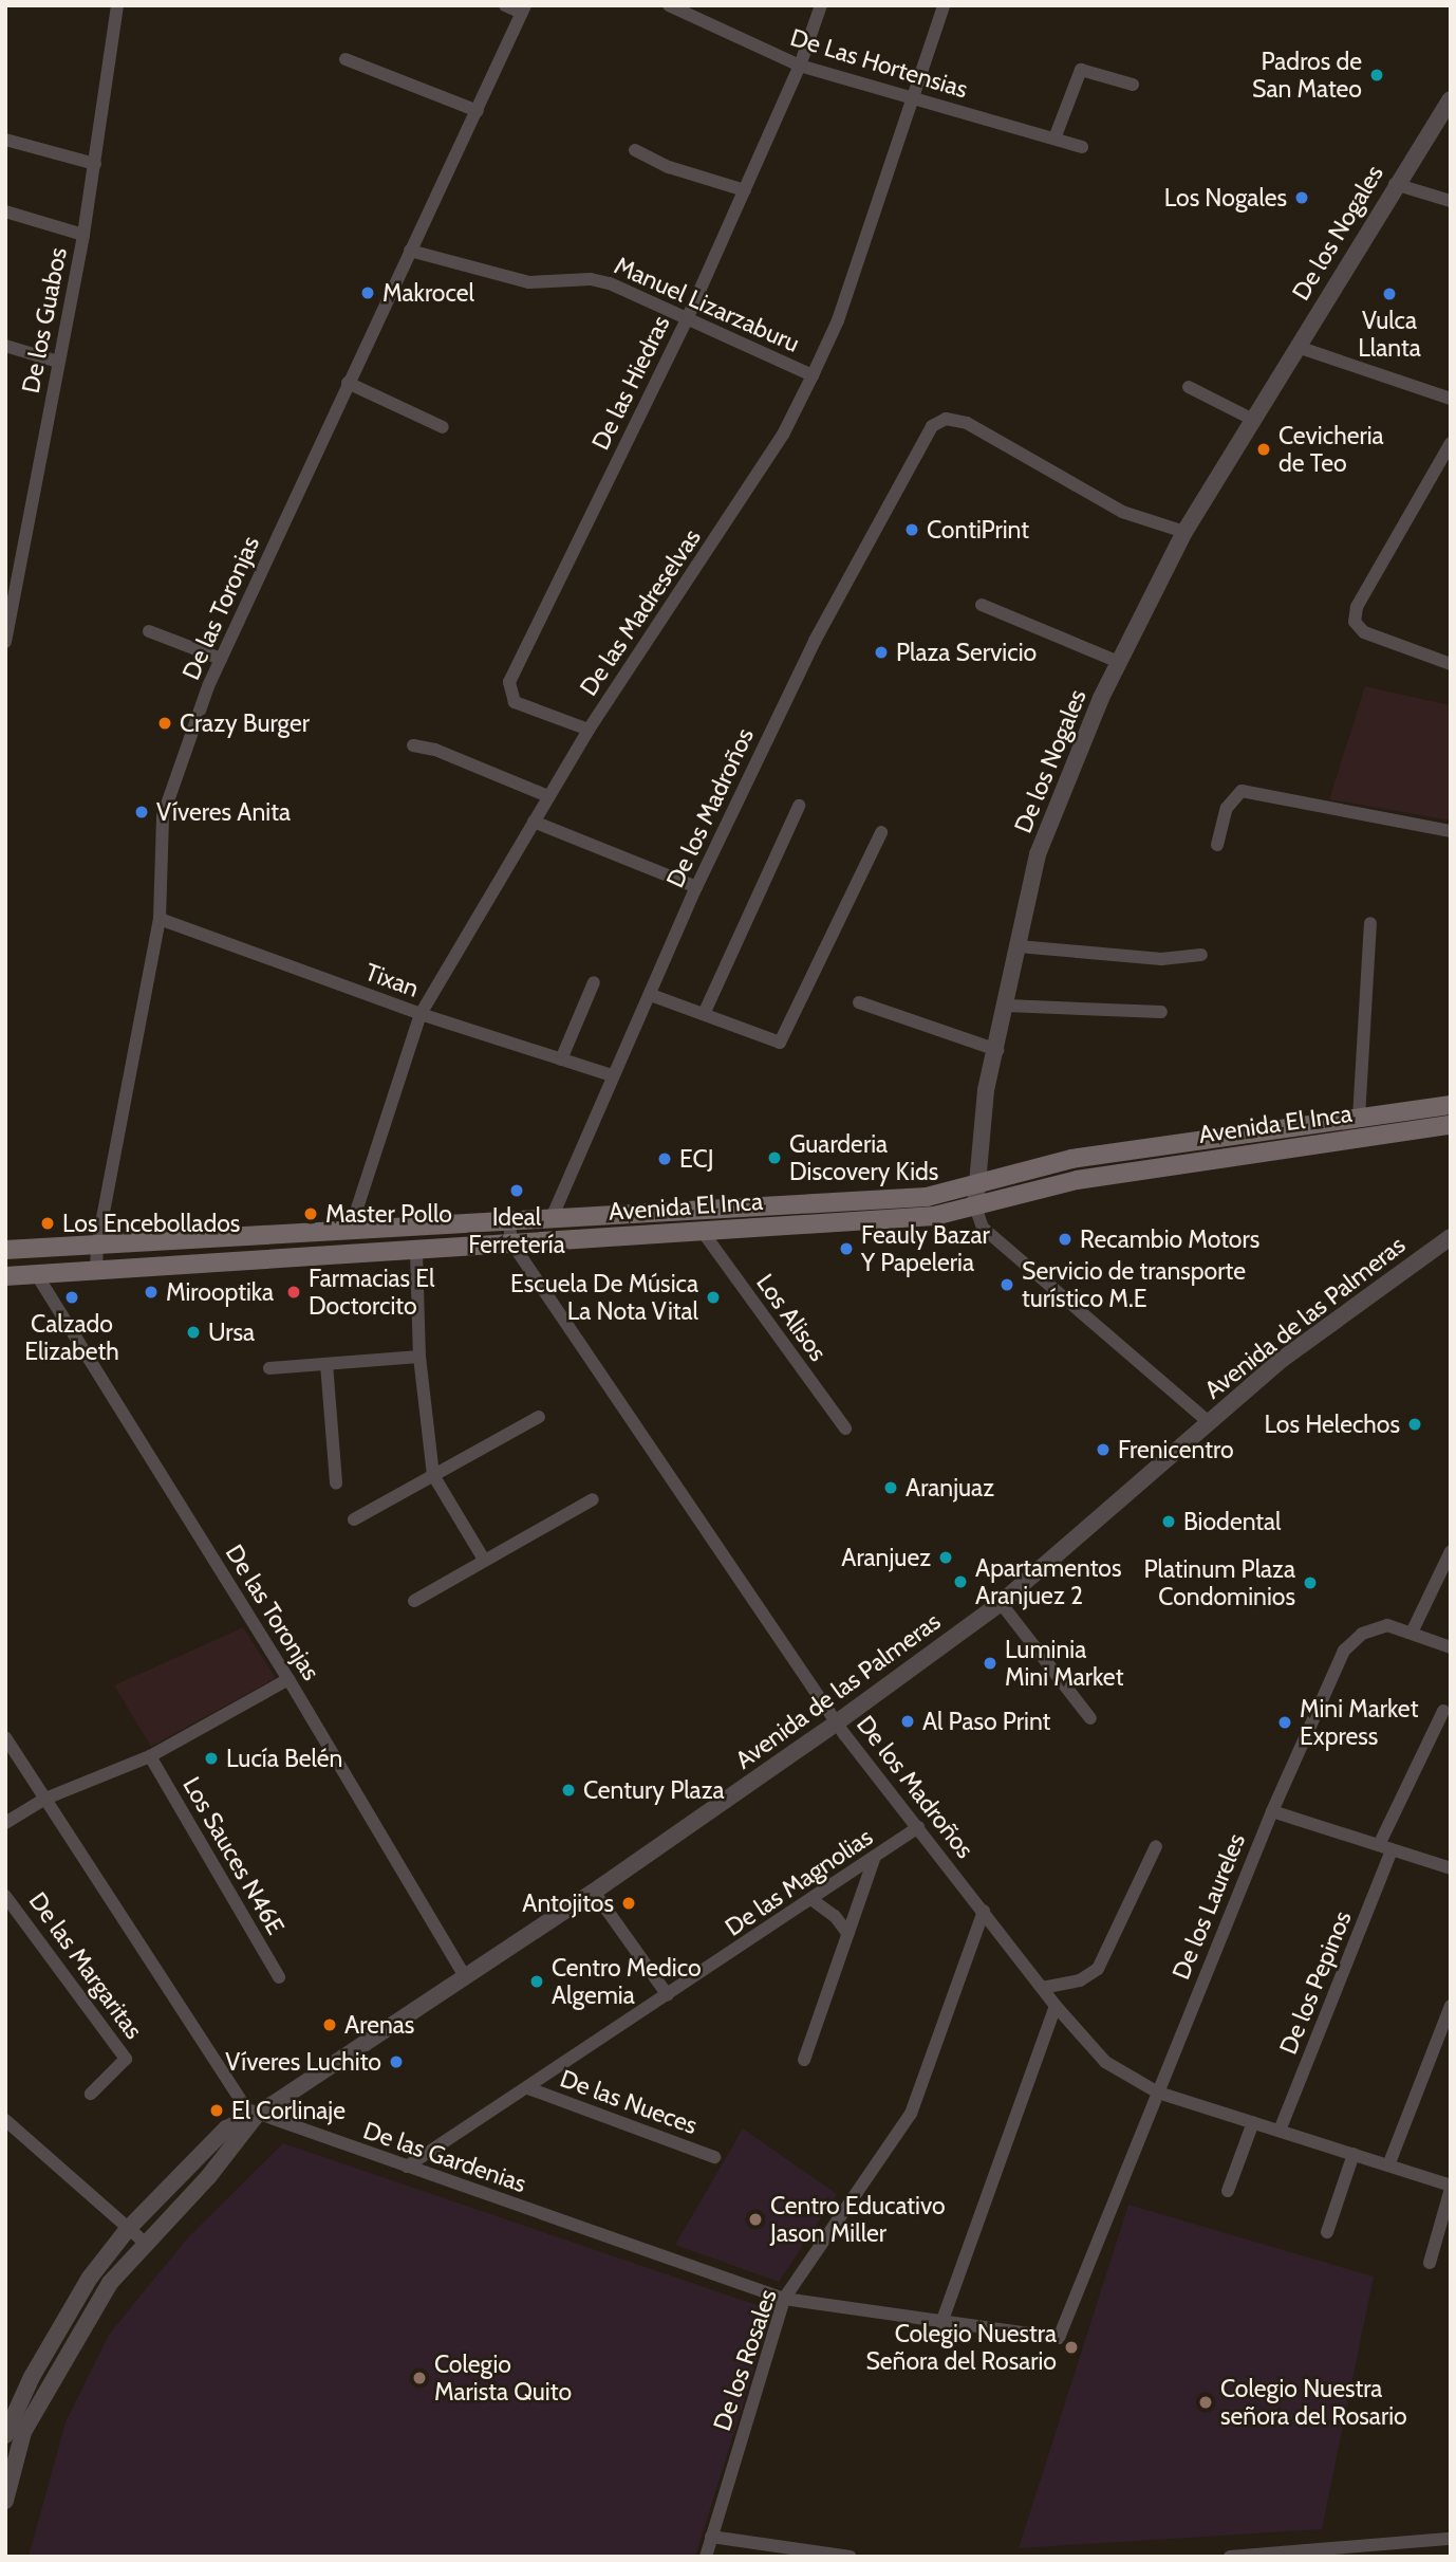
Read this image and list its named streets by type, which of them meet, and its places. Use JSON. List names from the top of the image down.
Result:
{
  "streets": {
    "main road": ["Avenida El Inca"],
    "street": [
      "De Las Hortensias",
      "De los Nogales",
      "Manuel Lizarzaburu",
      "De los Guabos",
      "De las Hiedras",
      "De las Toronjas",
      "De las Madreselvas",
      "De los Madroños",
      "Tixan",
      "Los Alisos",
      "Avenida de las Palmeras",
      "Los Sauces N46E",
      "De las Magnolias",
      "De los Laureles",
      "De las Margaritas",
      "De los Pepinos",
      "De las Nueces",
      "De las Gardenias",
      "De los Rosales"
    ]
  },
  "crossings": [
    ["De Las Hortensias", "De las Hiedras"],
    ["De Las Hortensias", "De las Madreselvas"],
    ["De los Nogales", "De los Madroños"],
    ["De los Nogales", "Avenida El Inca"],
    ["Manuel Lizarzaburu", "De las Hiedras"],
    ["Manuel Lizarzaburu", "De las Toronjas"],
    ["Manuel Lizarzaburu", "De las Madreselvas"],
    ["De las Hiedras", "De las Madreselvas"],
    ["De las Toronjas", "Tixan"],
    ["De las Toronjas", "Avenida El Inca"],
    ["De las Toronjas", "Avenida de las Palmeras"],
    ["De las Madreselvas", "Tixan"],
    ["De las Madreselvas", "Avenida El Inca"],
    ["De los Madroños", "Tixan"],
    ["De los Madroños", "Avenida El Inca"],
    ["De los Madroños", "Avenida de las Palmeras"],
    ["De los Madroños", "De las Magnolias"],
    ["De los Madroños", "De los Laureles"],
    ["De los Madroños", "De los Pepinos"],
    ["De los Madroños", "De los Rosales"],
    ["Avenida El Inca", "Los Alisos"],
    ["Avenida de las Palmeras", "De las Gardenias"],
    ["De las Magnolias", "De las Nueces"],
    ["De las Magnolias", "De las Gardenias"],
    ["De los Laureles", "De las Gardenias"],
    ["De las Gardenias", "De los Rosales"]
  ],
  "places": [
    "Padros de San Mateo",
    "Los Nogales",
    "Makrocel",
    "Vulca Llanta",
    "Cevicheria de Teo",
    "ContiPrint",
    "Plaza Servicio",
    "Crazy Burger",
    "Víveres Anita",
    "Guarderia Discovery Kids",
    "ECJ",
    "Ideal Ferretería",
    "Master Pollo",
    "Los Encebollados",
    "Recambio Motors",
    "Feauly Bazar Y Papeleria",
    "Servicio de transporte turístico M.E",
    "Mirooptika",
    "Farmacias El Doctorcito",
    "Calzado Elizabeth",
    "Escuela De Música La Nota Vital",
    "Ursa",
    "Los Helechos",
    "Frenicentro",
    "Aranjuaz",
    "Biodental",
    "Aranjuez",
    "Apartamentos Aranjuez 2",
    "Platinum Plaza Condominios",
    "Luminia Mini Market",
    "Al Paso Print",
    "Mini Market Express",
    "Lucía Belén",
    "Century Plaza",
    "Antojitos",
    "Centro Medico Algemia",
    "Arenas",
    "Víveres Luchito",
    "El Corlinaje",
    "Centro Educativo Jason Miller",
    "Colegio Nuestra Señora del Rosario",
    "Colegio Marista Quito",
    "Colegio Nuestra señora del Rosario"
  ]
}
